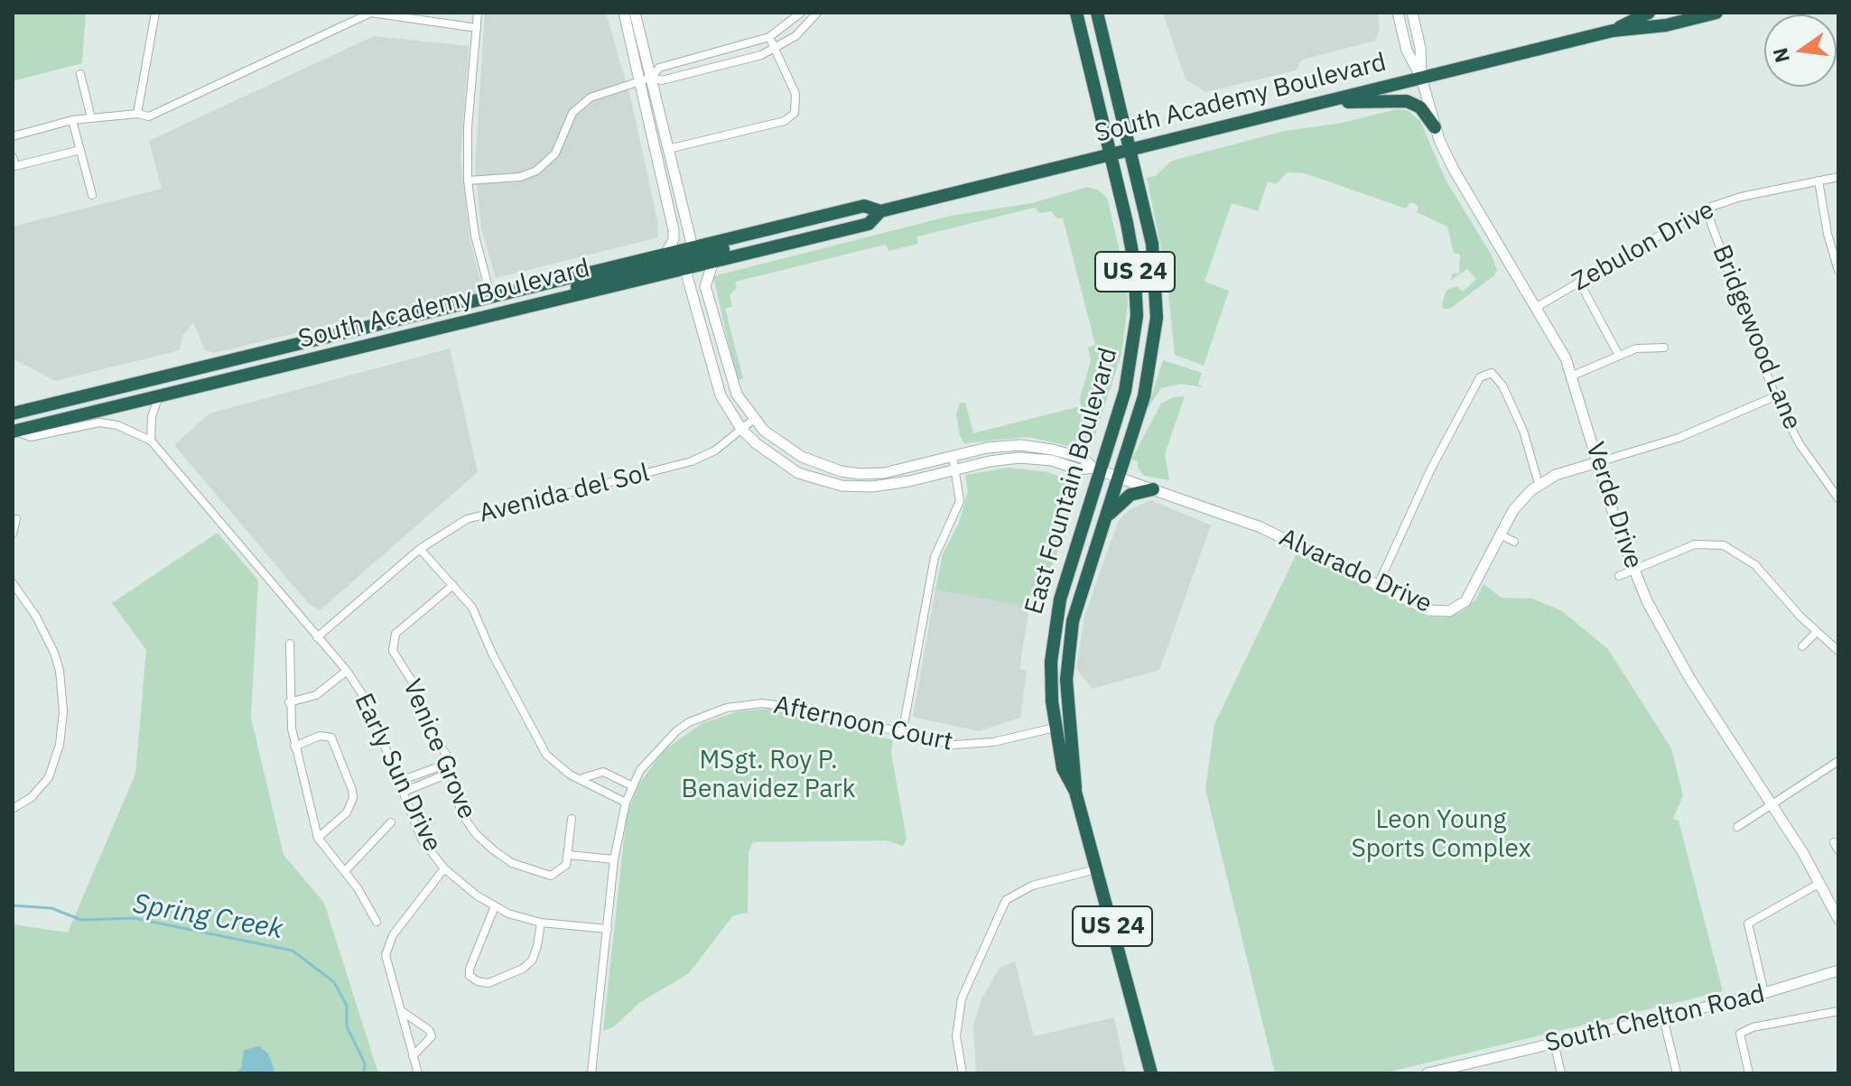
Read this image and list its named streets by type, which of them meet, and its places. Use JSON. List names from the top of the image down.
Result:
{
  "streets": {
    "highway": ["South Academy Boulevard", "US 24", "East Fountain Boulevard"],
    "street": [
      "Zebulon Drive",
      "Bridgewood Lane",
      "Avenida del Sol",
      "Verde Drive",
      "Alvarado Drive",
      "Afternoon Court",
      "Venice Grove",
      "Early Sun Drive",
      "South Chelton Road"
    ]
  },
  "crossings": [
    ["South Academy Boulevard", "East Fountain Boulevard"],
    ["South Academy Boulevard", "Verde Drive"],
    ["South Academy Boulevard", "Early Sun Drive"],
    ["Zebulon Drive", "Bridgewood Lane"],
    ["Zebulon Drive", "Verde Drive"],
    ["Bridgewood Lane", "Alvarado Drive"],
    ["East Fountain Boulevard", "Alvarado Drive"],
    ["East Fountain Boulevard", "Afternoon Court"],
    ["Avenida del Sol", "Early Sun Drive"],
    ["Verde Drive", "Alvarado Drive"],
    ["Afternoon Court", "Early Sun Drive"]
  ],
  "water": ["Spring Creek"],
  "parks": ["MSgt. Roy P. Benavidez Park", "Leon Young Sports Complex"],
  "north": "left"
}
